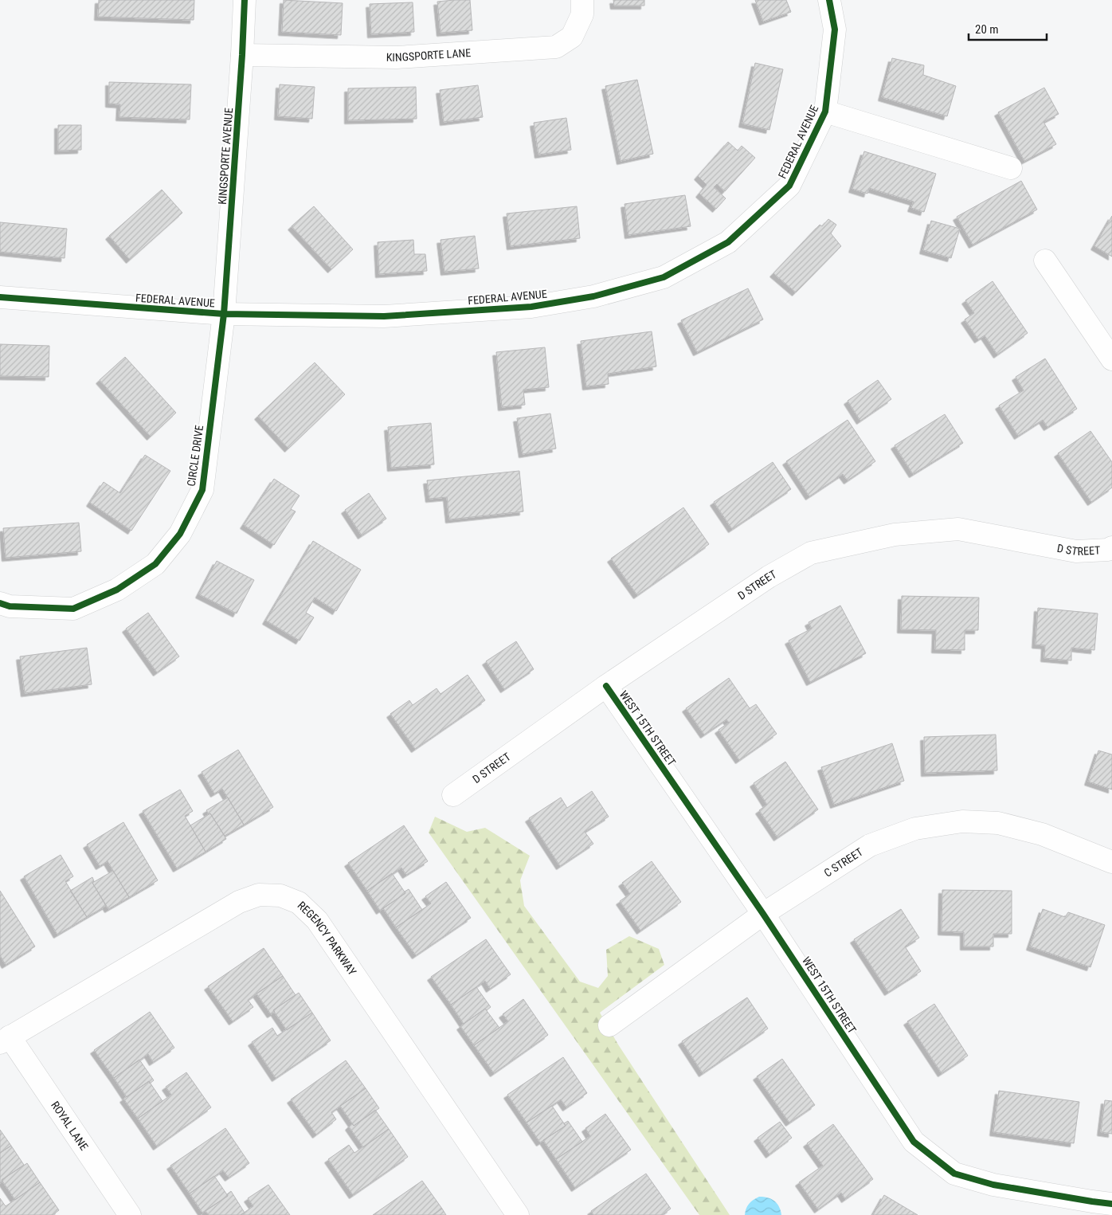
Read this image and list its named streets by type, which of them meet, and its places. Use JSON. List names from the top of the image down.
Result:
{
  "streets": {
    "street": [
      "KINGSPORTE LANE",
      "FEDERAL AVENUE",
      "KINGSPORTE AVENUE",
      "CIRCLE DRIVE",
      "D STREET",
      "WEST 15TH STREET",
      "C STREET",
      "REGENCY PARKWAY",
      "ROYAL LANE"
    ]
  },
  "crossings": [
    ["KINGSPORTE LANE", "KINGSPORTE AVENUE"],
    ["FEDERAL AVENUE", "KINGSPORTE AVENUE"],
    ["FEDERAL AVENUE", "CIRCLE DRIVE"],
    ["KINGSPORTE AVENUE", "CIRCLE DRIVE"],
    ["D STREET", "WEST 15TH STREET"],
    ["WEST 15TH STREET", "C STREET"],
    ["REGENCY PARKWAY", "ROYAL LANE"]
  ],
  "scale_bar": "20 m"
}
